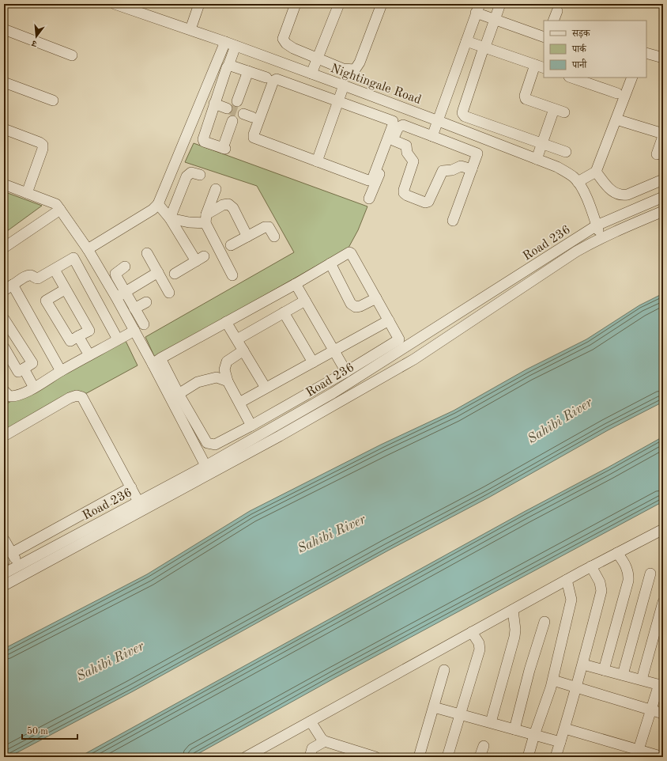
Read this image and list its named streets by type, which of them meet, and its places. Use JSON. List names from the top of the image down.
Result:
{
  "streets": {
    "street": ["Nightingale Road", "Road 236"]
  },
  "crossings": [
    ["Nightingale Road", "Road 236"]
  ],
  "water": ["Sahibi River"],
  "legend": ["सड़क", "पार्क", "पानी"],
  "scale_bar": "50 m",
  "north": "bottom"
}
